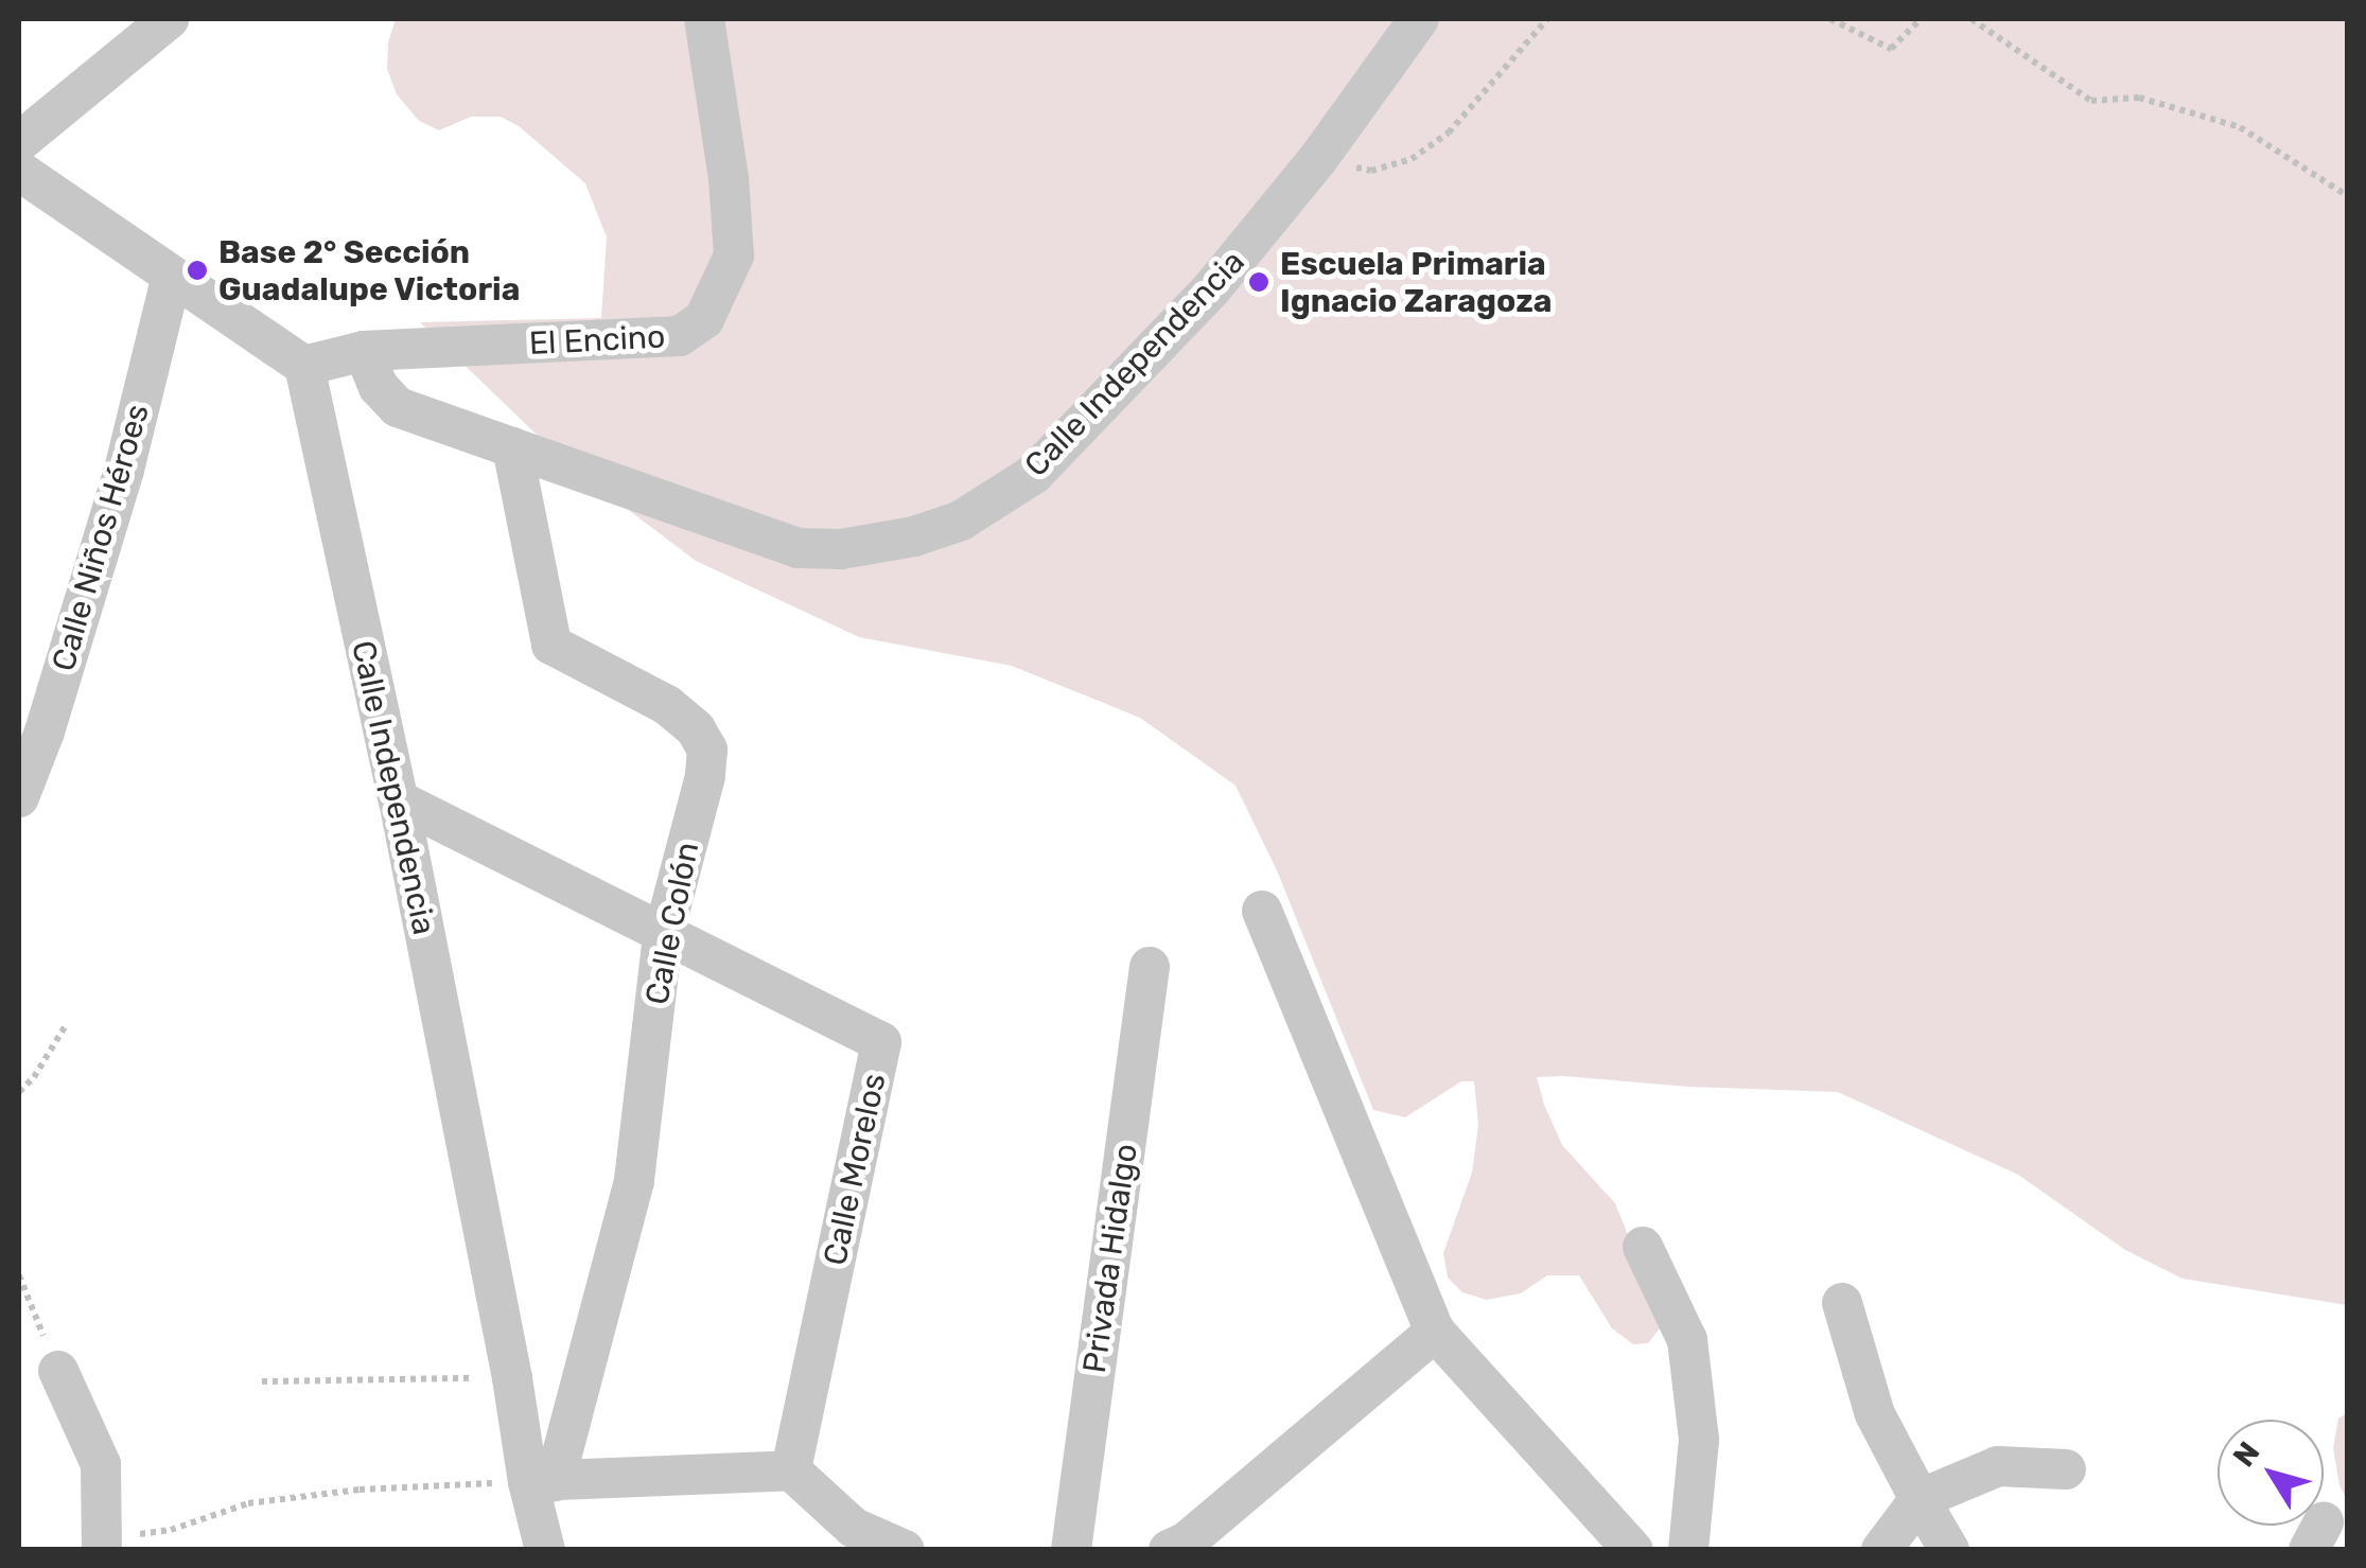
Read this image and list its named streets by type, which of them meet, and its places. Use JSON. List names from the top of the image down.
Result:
{
  "streets": {
    "street": [
      "El Encino",
      "Calle Independencia",
      "Calle Niños Héroes",
      "Calle Colón",
      "Calle Morelos",
      "Privada Hidalgo"
    ]
  },
  "crossings": [
    ["El Encino", "Calle Independencia"],
    ["Calle Independencia", "Calle Colón"],
    ["Calle Colón", "Calle Morelos"]
  ],
  "places": ["Base 2° Sección Guadalupe Victoria", "Escuela Primaria Ignacio Zaragoza"],
  "north": "top left"
}
